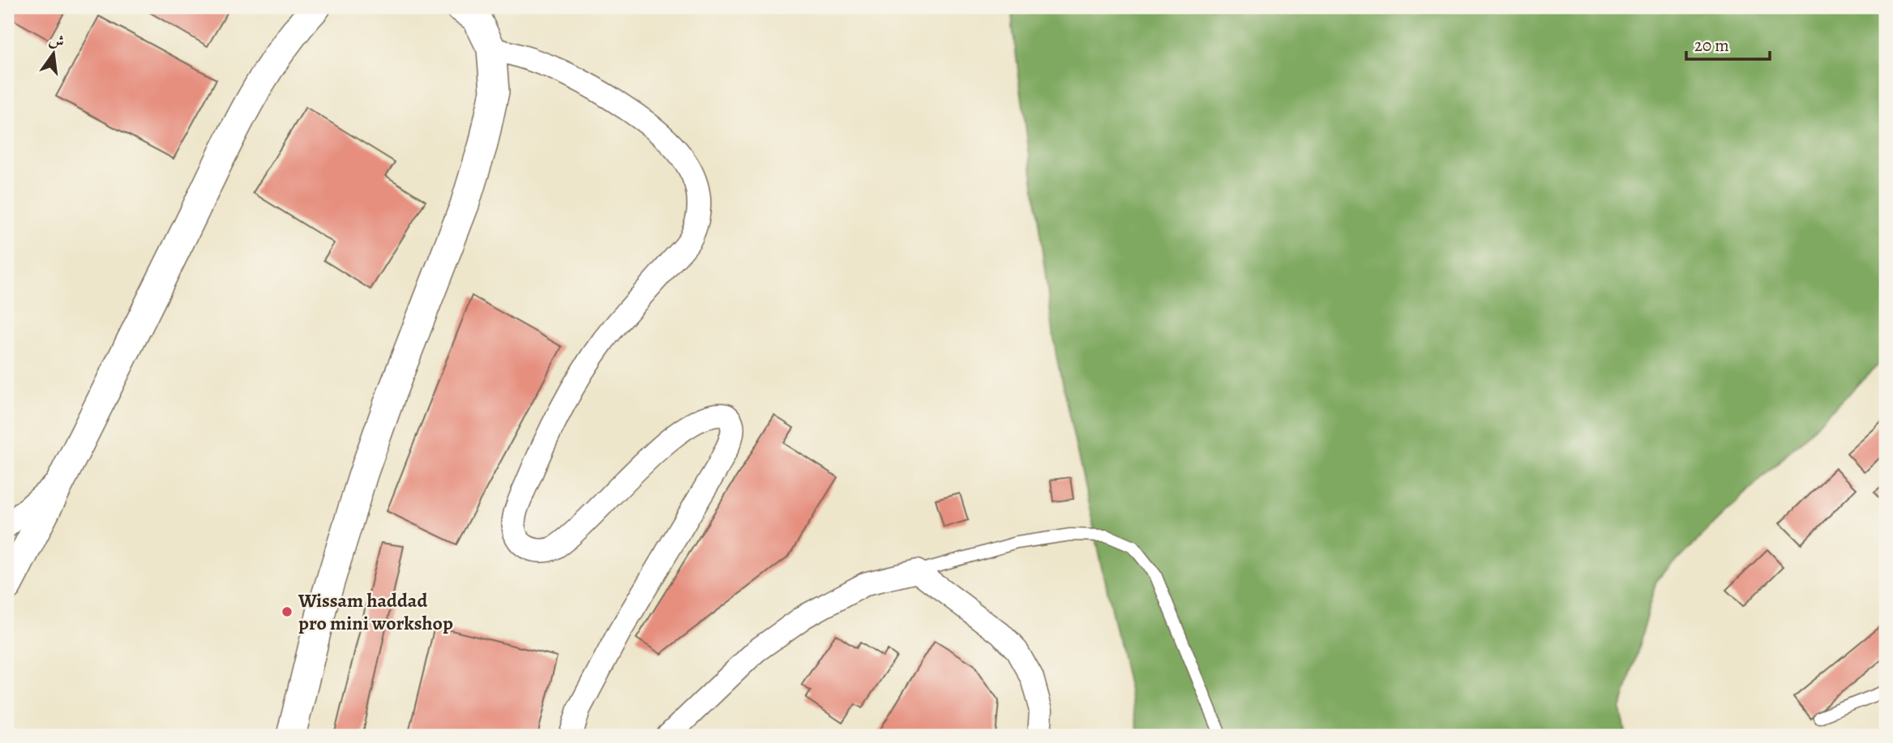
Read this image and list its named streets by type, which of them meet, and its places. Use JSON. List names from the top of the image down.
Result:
{
  "places": ["Wissam haddad pro mini workshop"],
  "scale_bar": "20 m",
  "north": "top"
}
